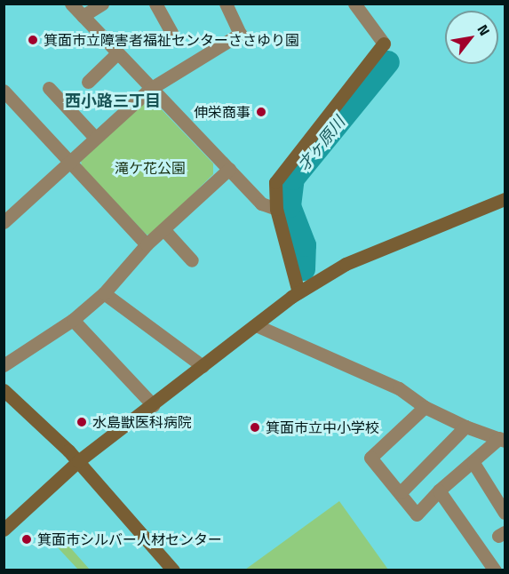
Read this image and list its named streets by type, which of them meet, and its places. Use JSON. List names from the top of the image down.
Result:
{
  "districts": ["西小路三丁目"],
  "water": ["才ヶ原川"],
  "parks": ["滝ケ花公園"],
  "places": [
    "箕面市立障害者福祉センターささゆり園",
    "伸栄商事",
    "水島獣医科病院",
    "箕面市立中小学校",
    "箕面市シルバー人材センター"
  ],
  "north": "top right"
}
